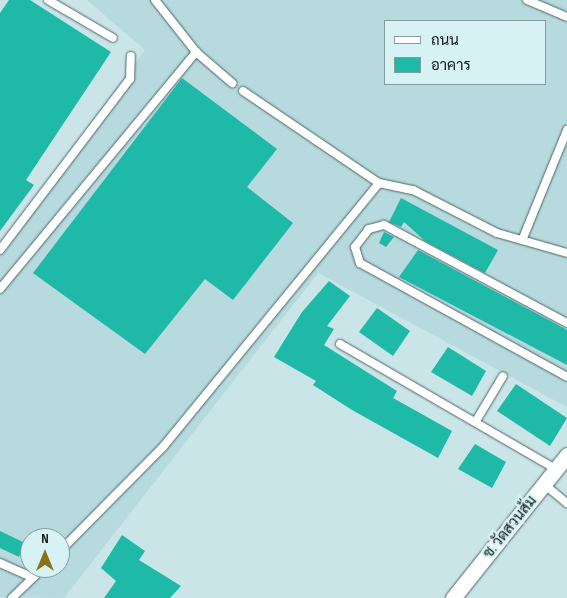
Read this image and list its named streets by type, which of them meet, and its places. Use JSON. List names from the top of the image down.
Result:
{
  "streets": {
    "street": ["ซ. วัดสวนส้ม"]
  },
  "legend": ["ถนน", "อาคาร"],
  "north": "top"
}
